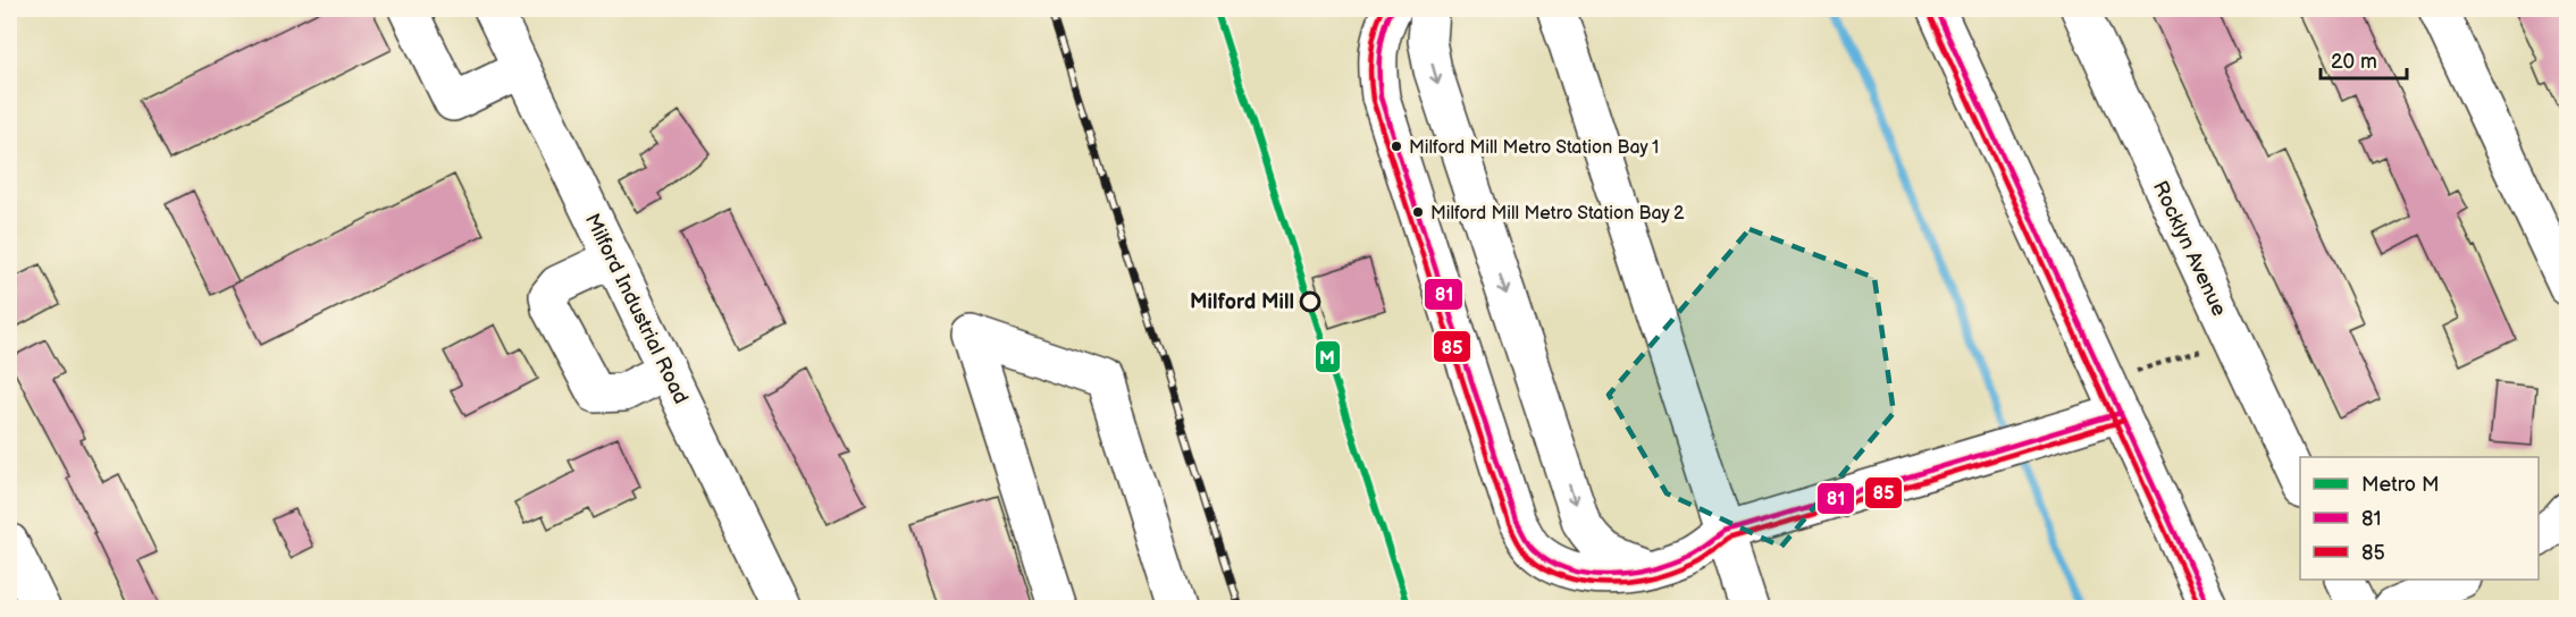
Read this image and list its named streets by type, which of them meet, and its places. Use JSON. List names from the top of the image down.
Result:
{
  "streets": {
    "street": ["Rocklyn Avenue", "Milford Industrial Road"]
  },
  "places": ["Milford Mill Metro Station Bay 1", "Milford Mill Metro Station Bay 2", "Milford Mill"],
  "lines": ["metro line M", "transit line 81", "transit line 85"],
  "legend": ["Metro M", "81", "85"],
  "scale_bar": "20 m"
}
